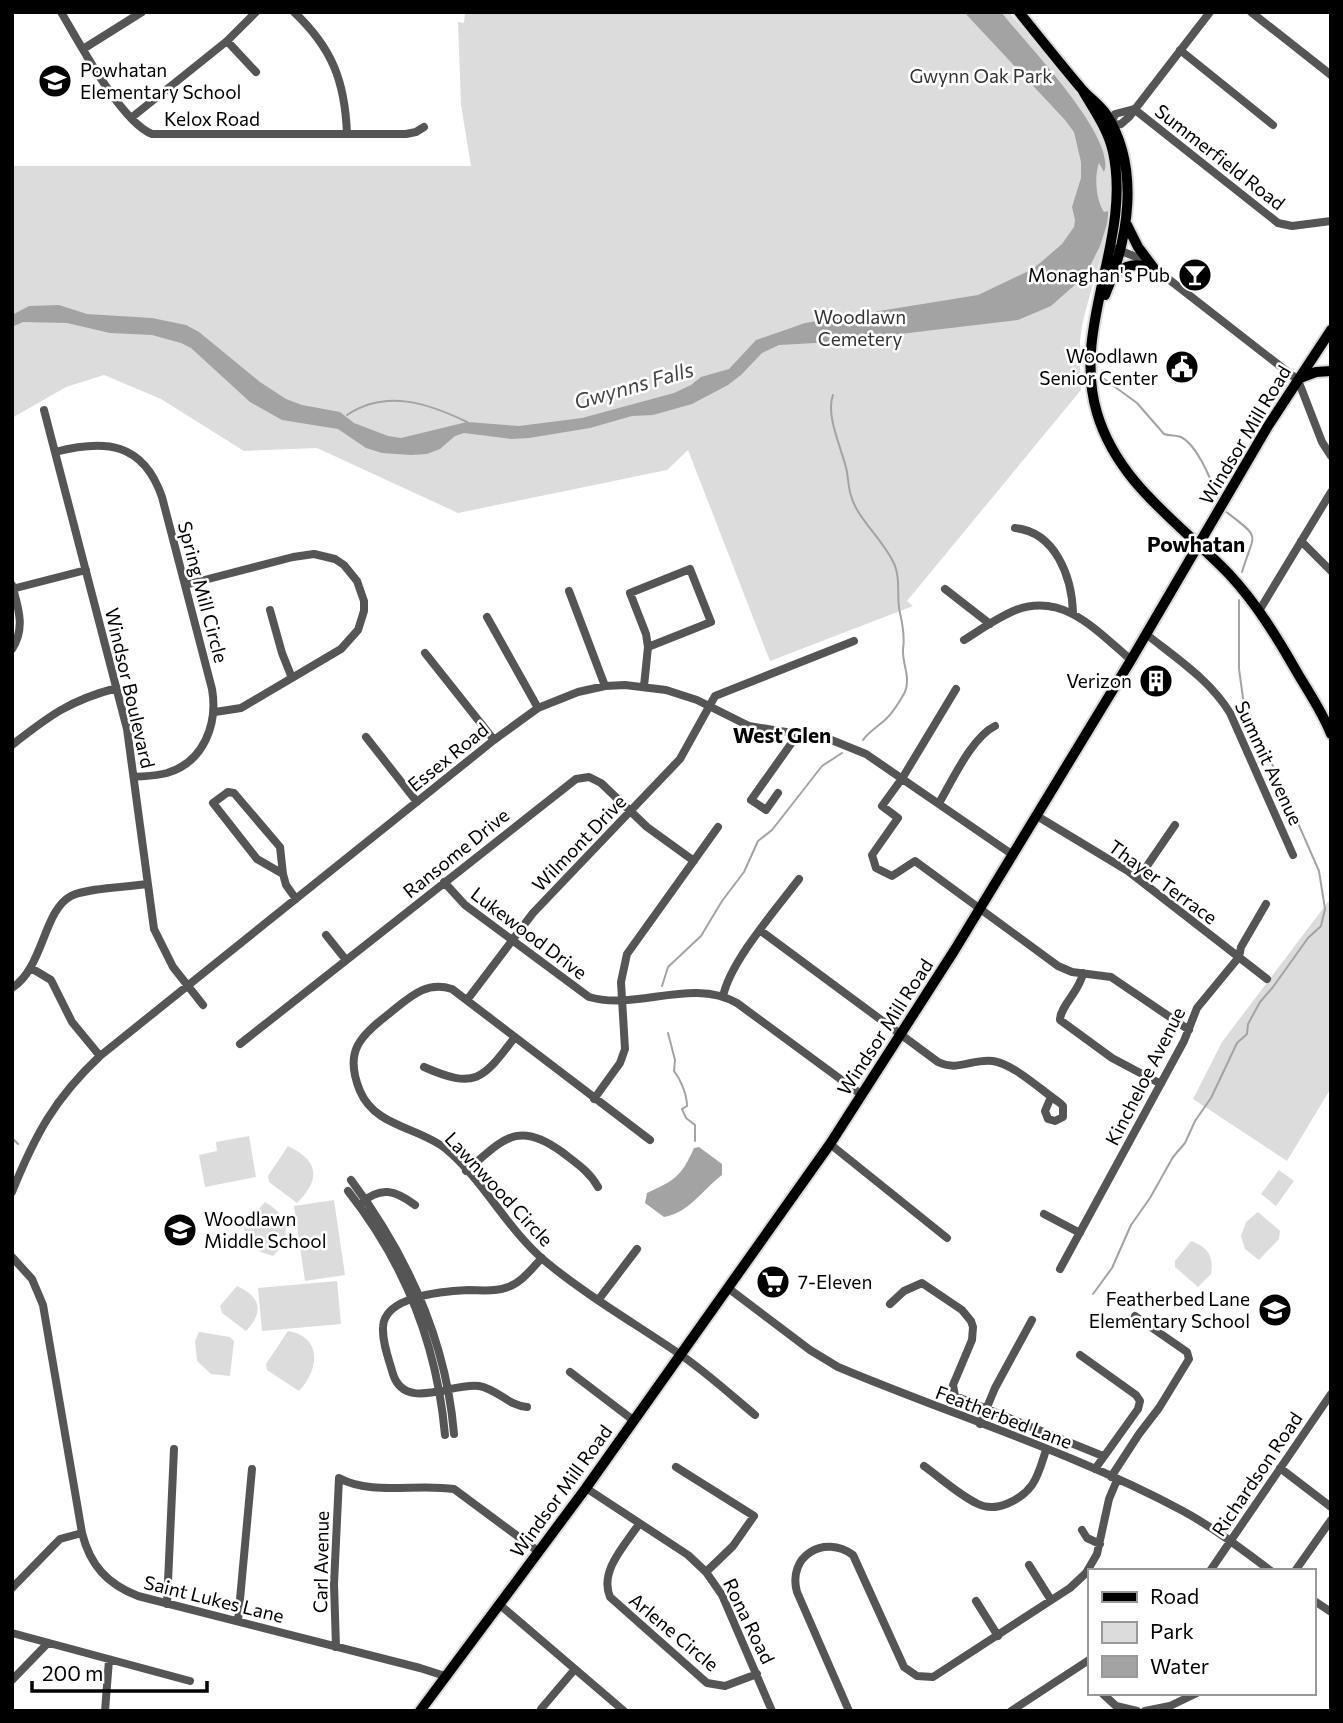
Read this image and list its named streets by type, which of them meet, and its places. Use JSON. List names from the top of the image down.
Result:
{
  "streets": {
    "main road": ["Windsor Mill Road"],
    "street": [
      "Kelox Road",
      "Summerfield Road",
      "Spring Mill Circle",
      "Windsor Boulevard",
      "Essex Road",
      "Summit Avenue",
      "Wilmont Drive",
      "Ransome Drive",
      "Thayer Terrace",
      "Lukewood Drive",
      "Kincheloe Avenue",
      "Lawnwood Circle",
      "Featherbed Lane",
      "Richardson Road",
      "Carl Avenue",
      "Saint Lukes Lane",
      "Rona Road",
      "Arlene Circle"
    ]
  },
  "crossings": [
    ["Windsor Mill Road", "Essex Road"],
    ["Windsor Mill Road", "Summit Avenue"],
    ["Windsor Mill Road", "Thayer Terrace"],
    ["Windsor Mill Road", "Lukewood Drive"],
    ["Windsor Mill Road", "Lawnwood Circle"],
    ["Windsor Mill Road", "Featherbed Lane"],
    ["Windsor Mill Road", "Carl Avenue"],
    ["Windsor Mill Road", "Saint Lukes Lane"],
    ["Windsor Mill Road", "Rona Road"],
    ["Spring Mill Circle", "Windsor Boulevard"],
    ["Windsor Boulevard", "Essex Road"],
    ["Essex Road", "Wilmont Drive"],
    ["Wilmont Drive", "Ransome Drive"],
    ["Wilmont Drive", "Lukewood Drive"],
    ["Wilmont Drive", "Lawnwood Circle"],
    ["Ransome Drive", "Lukewood Drive"],
    ["Thayer Terrace", "Kincheloe Avenue"],
    ["Featherbed Lane", "Richardson Road"],
    ["Carl Avenue", "Saint Lukes Lane"],
    ["Rona Road", "Arlene Circle"]
  ],
  "districts": ["Powhatan", "West Glen"],
  "water": ["Gwynns Falls"],
  "parks": ["Gwynn Oak Park", "Woodlawn Cemetery"],
  "places": {
    "school or university": ["Powhatan Elementary School", "Woodlawn Middle School", "Featherbed Lane Elementary School"],
    "bar": ["Monaghan's Pub"],
    "public building": ["Woodlawn Senior Center"],
    "building": ["Verizon"],
    "supermarket": ["7-Eleven"]
  },
  "legend": ["Road", "Park", "Water"],
  "scale_bar": "200 m"
}
